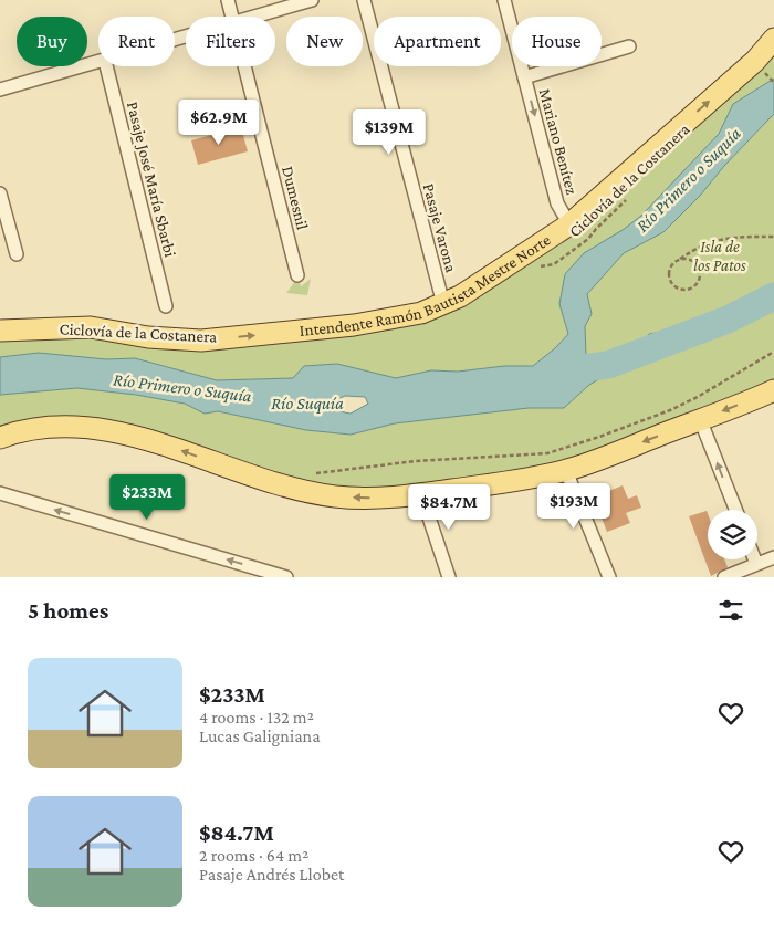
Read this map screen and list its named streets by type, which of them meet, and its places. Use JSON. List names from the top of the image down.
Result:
{
  "streets": {
    "main road": ["Intendente Ramón Bautista Mestre Norte"],
    "street": [
      "Mariano Benítez",
      "Pasaje José María Sbarbi",
      "Dumesnil",
      "Pasaje Varona"
    ],
    "path": ["Ciclovía de la Costanera"]
  },
  "crossings": [
    ["Mariano Benítez", "Intendente Ramón Bautista Mestre Norte"],
    ["Pasaje Varona", "Intendente Ramón Bautista Mestre Norte"]
  ],
  "one_way": ["Mariano Benítez", "Intendente Ramón Bautista Mestre Norte"],
  "water": ["Río Primero o Suquía", "Río Suquía"],
  "parks": ["Isla de los Patos"],
  "page": {
    "chip": [
      "Buy",
      "Rent",
      "Filters",
      "New",
      "Apartment",
      "House"
    ],
    "price": [
      "$62.9M",
      "$139M",
      "$233M",
      "$193M",
      "$84.7M"
    ],
    "heading": "5 homes",
    "list": [
      {
        "name": "$233M",
        "note": "4 rooms · 132 m² · Lucas Galigniana"
      },
      {
        "name": "$84.7M",
        "note": "2 rooms · 64 m² · Pasaje Andrés Llobet"
      }
    ]
  }
}
